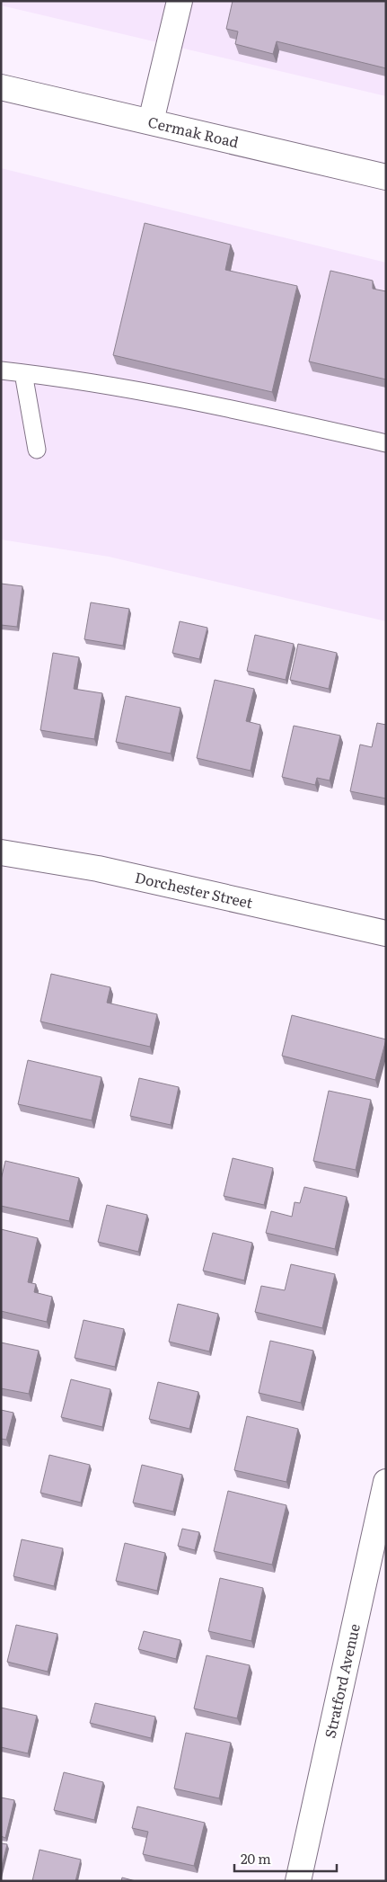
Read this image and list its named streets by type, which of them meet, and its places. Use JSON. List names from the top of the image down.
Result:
{
  "streets": {
    "street": ["Cermak Road", "Dorchester Street", "Stratford Avenue"]
  },
  "scale_bar": "20 m"
}
